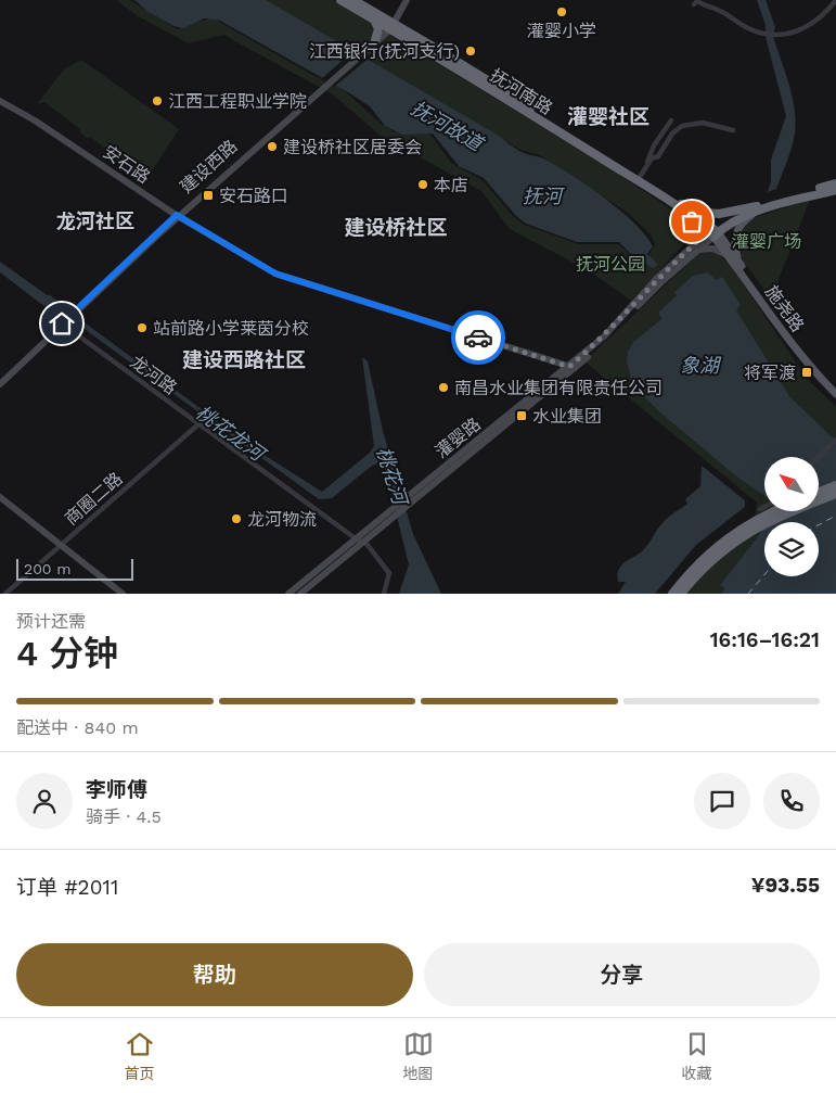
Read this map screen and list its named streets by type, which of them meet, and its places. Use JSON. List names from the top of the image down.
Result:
{
  "streets": {
    "highway": ["抚河南路"],
    "main road": [
      "安石路",
      "建设西路",
      "施尧路",
      "灌婴路"
    ],
    "street": ["龙河路", "商圈二路"]
  },
  "crossings": [
    ["抚河南路", "建设西路"],
    ["抚河南路", "施尧路"],
    ["抚河南路", "灌婴路"],
    ["安石路", "建设西路"],
    ["安石路", "灌婴路"],
    ["建设西路", "龙河路"],
    ["施尧路", "灌婴路"],
    ["龙河路", "灌婴路"],
    ["龙河路", "商圈二路"]
  ],
  "districts": [
    "灌婴社区",
    "龙河社区",
    "建设桥社区",
    "建设西路社区"
  ],
  "water": [
    "抚河故道",
    "抚河",
    "象湖",
    "桃花龙河",
    "桃花河"
  ],
  "parks": ["灌婴广场", "抚河公园"],
  "places": {
    "other": [
      "灌婴小学",
      "江西银行(抚河支行)",
      "江西工程职业学院",
      "建设桥社区居委会",
      "本店",
      "站前路小学莱茵分校",
      "南昌水业集团有限责任公司",
      "龙河物流"
    ],
    "transit": ["安石路口", "将军渡", "水业集团"]
  },
  "scale_bar": "200 m",
  "north": "top left",
  "page": {
    "scale": "200 m",
    "heading": ["4 分钟", "预计还需", "16:16–16:21"],
    "panel": [
      "李师傅",
      "骑手 · 4.5",
      "订单 #2011",
      "¥93.55"
    ],
    "bar": "配送中 · 840 m",
    "buttons": ["帮助", "分享"],
    "tabs": ["首页", "地图", "收藏"]
  }
}
